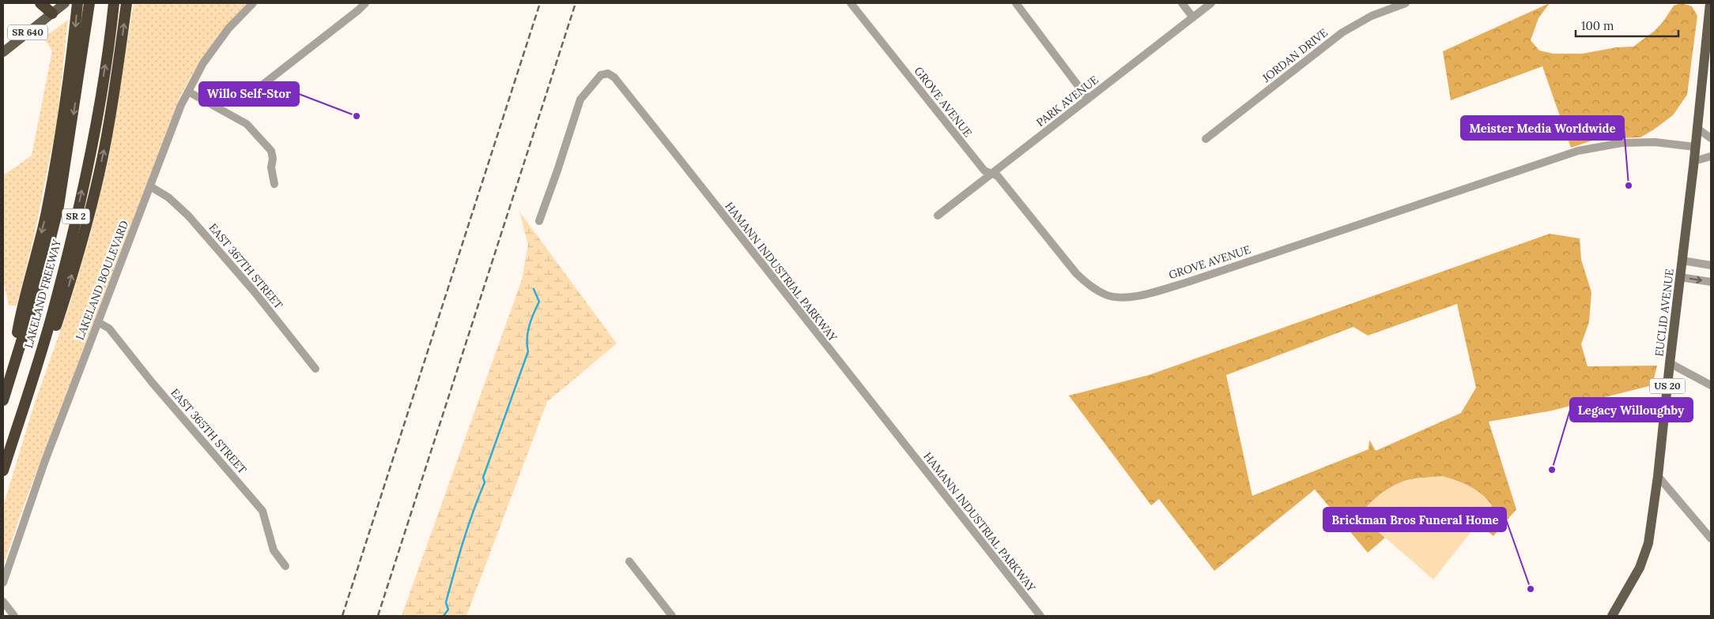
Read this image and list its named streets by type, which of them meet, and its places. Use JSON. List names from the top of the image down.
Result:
{
  "streets": {
    "highway": ["SR 2", "LAKELAND FREEWAY"],
    "main road": ["SR 640", "EUCLID AVENUE", "US 20"],
    "street": [
      "JORDAN DRIVE",
      "PARK AVENUE",
      "GROVE AVENUE",
      "EAST 367TH STREET",
      "HAMANN INDUSTRIAL PARKWAY",
      "LAKELAND BOULEVARD",
      "EAST 365TH STREET"
    ]
  },
  "crossings": [
    ["PARK AVENUE", "GROVE AVENUE"],
    ["GROVE AVENUE", "EUCLID AVENUE"],
    ["EAST 367TH STREET", "LAKELAND BOULEVARD"],
    ["LAKELAND BOULEVARD", "EAST 365TH STREET"]
  ],
  "places": [
    "Willo Self-Stor",
    "Meister Media Worldwide",
    "Legacy Willoughby",
    "Brickman Bros Funeral Home"
  ],
  "scale_bar": "100 m"
}
